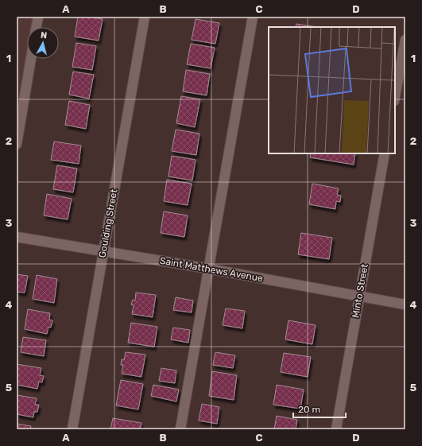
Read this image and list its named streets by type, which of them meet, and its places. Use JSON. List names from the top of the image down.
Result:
{
  "streets": {
    "street": ["Goulding Street", "Saint Matthews Avenue", "Minto Street"]
  },
  "crossings": [
    ["Goulding Street", "Saint Matthews Avenue"],
    ["Saint Matthews Avenue", "Minto Street"]
  ],
  "scale_bar": "20 m",
  "north": "top",
  "grid": {
    "columns": [
      "A",
      "B",
      "C",
      "D"
    ],
    "rows": [
      "1",
      "2",
      "3",
      "4",
      "5"
    ]
  }
}
